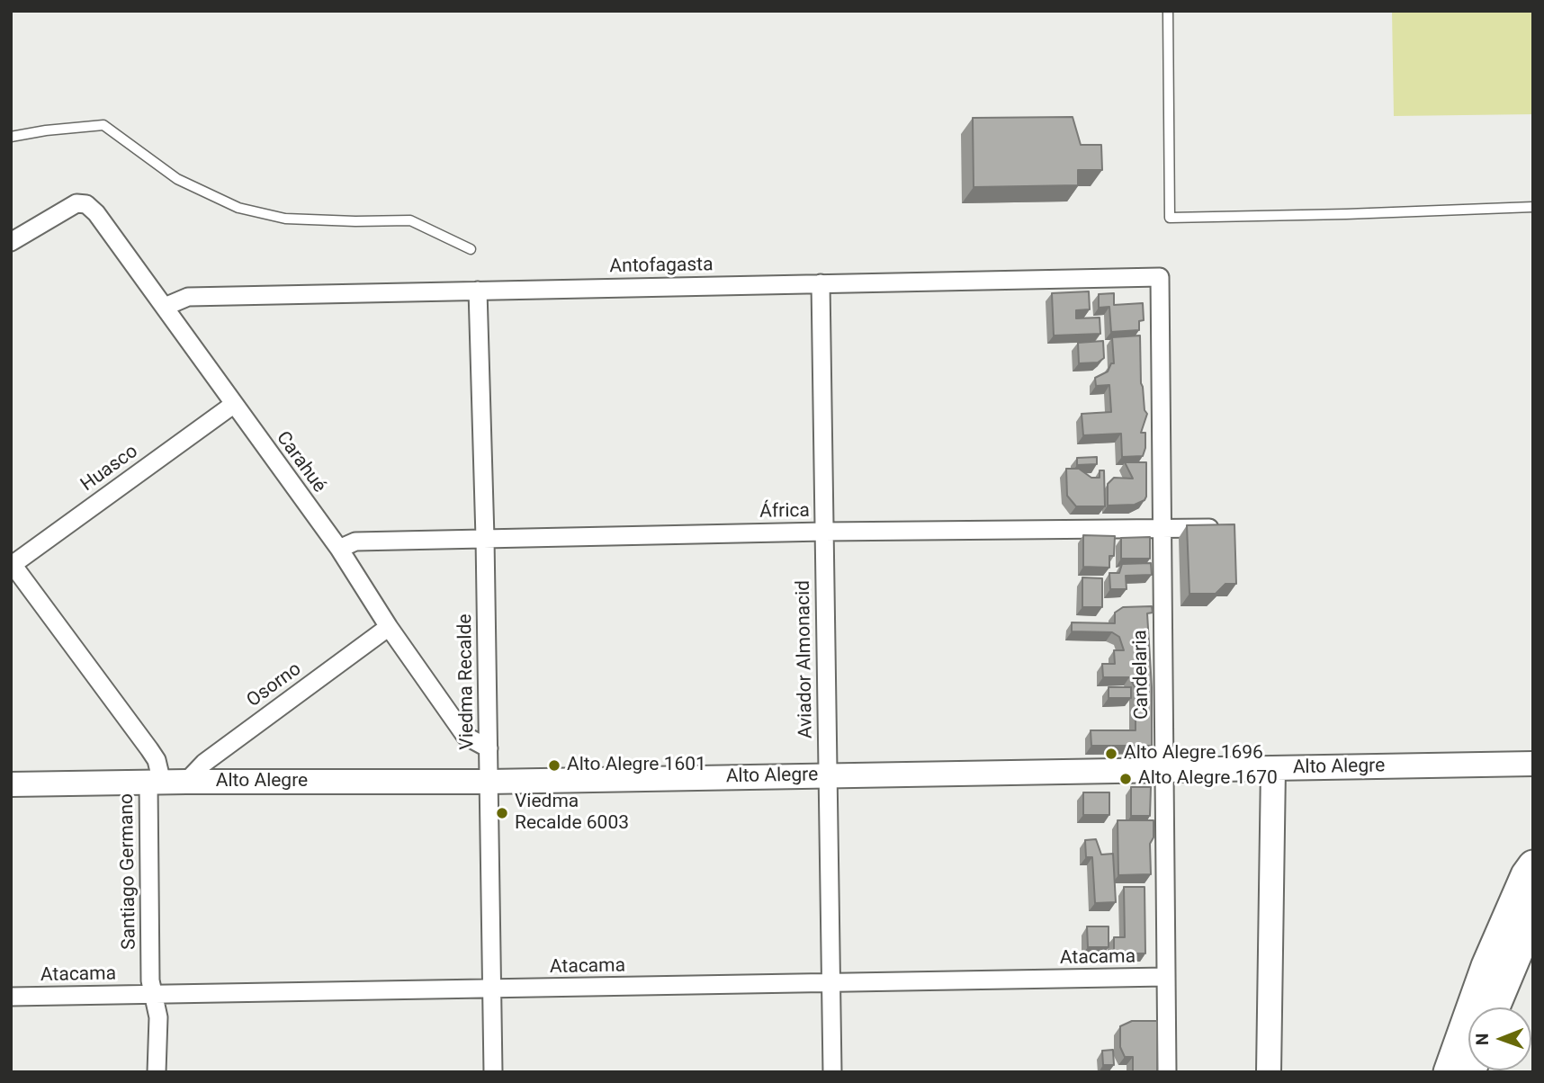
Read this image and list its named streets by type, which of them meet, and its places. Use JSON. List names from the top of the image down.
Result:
{
  "streets": {
    "main road": ["Alto Alegre"],
    "street": [
      "Antofagasta",
      "Carahué",
      "Huasco",
      "África",
      "Aviador Almonacid",
      "Candelaria",
      "Viedma Recalde",
      "Osorno",
      "Santiago Germano",
      "Atacama"
    ]
  },
  "crossings": [
    ["Antofagasta", "Carahué"],
    ["Antofagasta", "Aviador Almonacid"],
    ["Antofagasta", "Candelaria"],
    ["Antofagasta", "Viedma Recalde"],
    ["Carahué", "Huasco"],
    ["Carahué", "África"],
    ["Carahué", "Viedma Recalde"],
    ["Carahué", "Osorno"],
    ["Huasco", "Santiago Germano"],
    ["África", "Aviador Almonacid"],
    ["África", "Candelaria"],
    ["África", "Viedma Recalde"],
    ["Aviador Almonacid", "Alto Alegre"],
    ["Aviador Almonacid", "Atacama"],
    ["Candelaria", "Alto Alegre"],
    ["Candelaria", "Atacama"],
    ["Viedma Recalde", "Alto Alegre"],
    ["Viedma Recalde", "Atacama"],
    ["Osorno", "Alto Alegre"],
    ["Alto Alegre", "Santiago Germano"],
    ["Santiago Germano", "Atacama"]
  ],
  "places": [
    "Alto Alegre 1696",
    "Alto Alegre 1601",
    "Alto Alegre 1670",
    "Viedma Recalde 6003"
  ],
  "north": "left"
}
